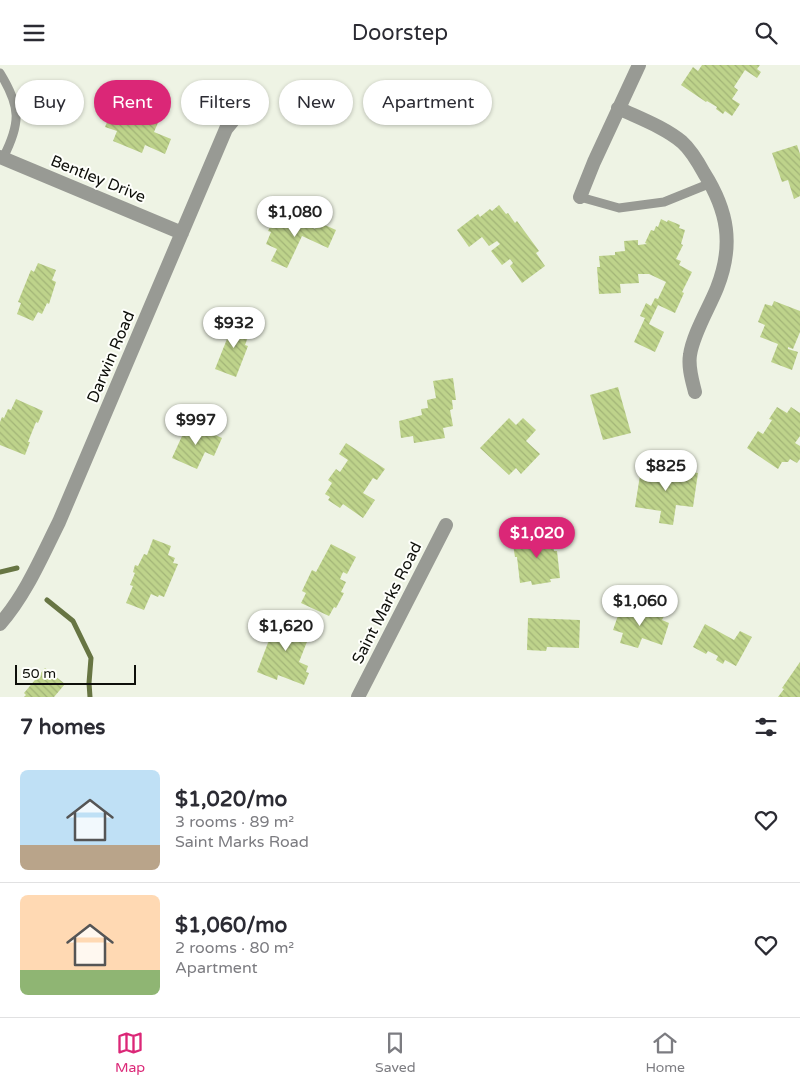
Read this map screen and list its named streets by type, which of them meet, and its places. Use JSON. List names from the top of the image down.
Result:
{
  "streets": {
    "street": ["Bentley Drive", "Darwin Road", "Saint Marks Road"]
  },
  "crossings": [
    ["Bentley Drive", "Darwin Road"]
  ],
  "scale_bar": "50 m",
  "page": {
    "header": "Doorstep",
    "chip": [
      "Buy",
      "Rent",
      "Filters",
      "New",
      "Apartment"
    ],
    "price": [
      "$1,080",
      "$932",
      "$997",
      "$825",
      "$1,020",
      "$1,060",
      "$1,620"
    ],
    "scale": "50 m",
    "heading": "7 homes",
    "list": [
      {
        "name": "$1,020/mo",
        "note": "3 rooms · 89 m² · Saint Marks Road"
      },
      {
        "name": "$1,060/mo",
        "note": "2 rooms · 80 m² · Apartment"
      }
    ],
    "tabs": ["Map", "Saved", "Home"]
  }
}
